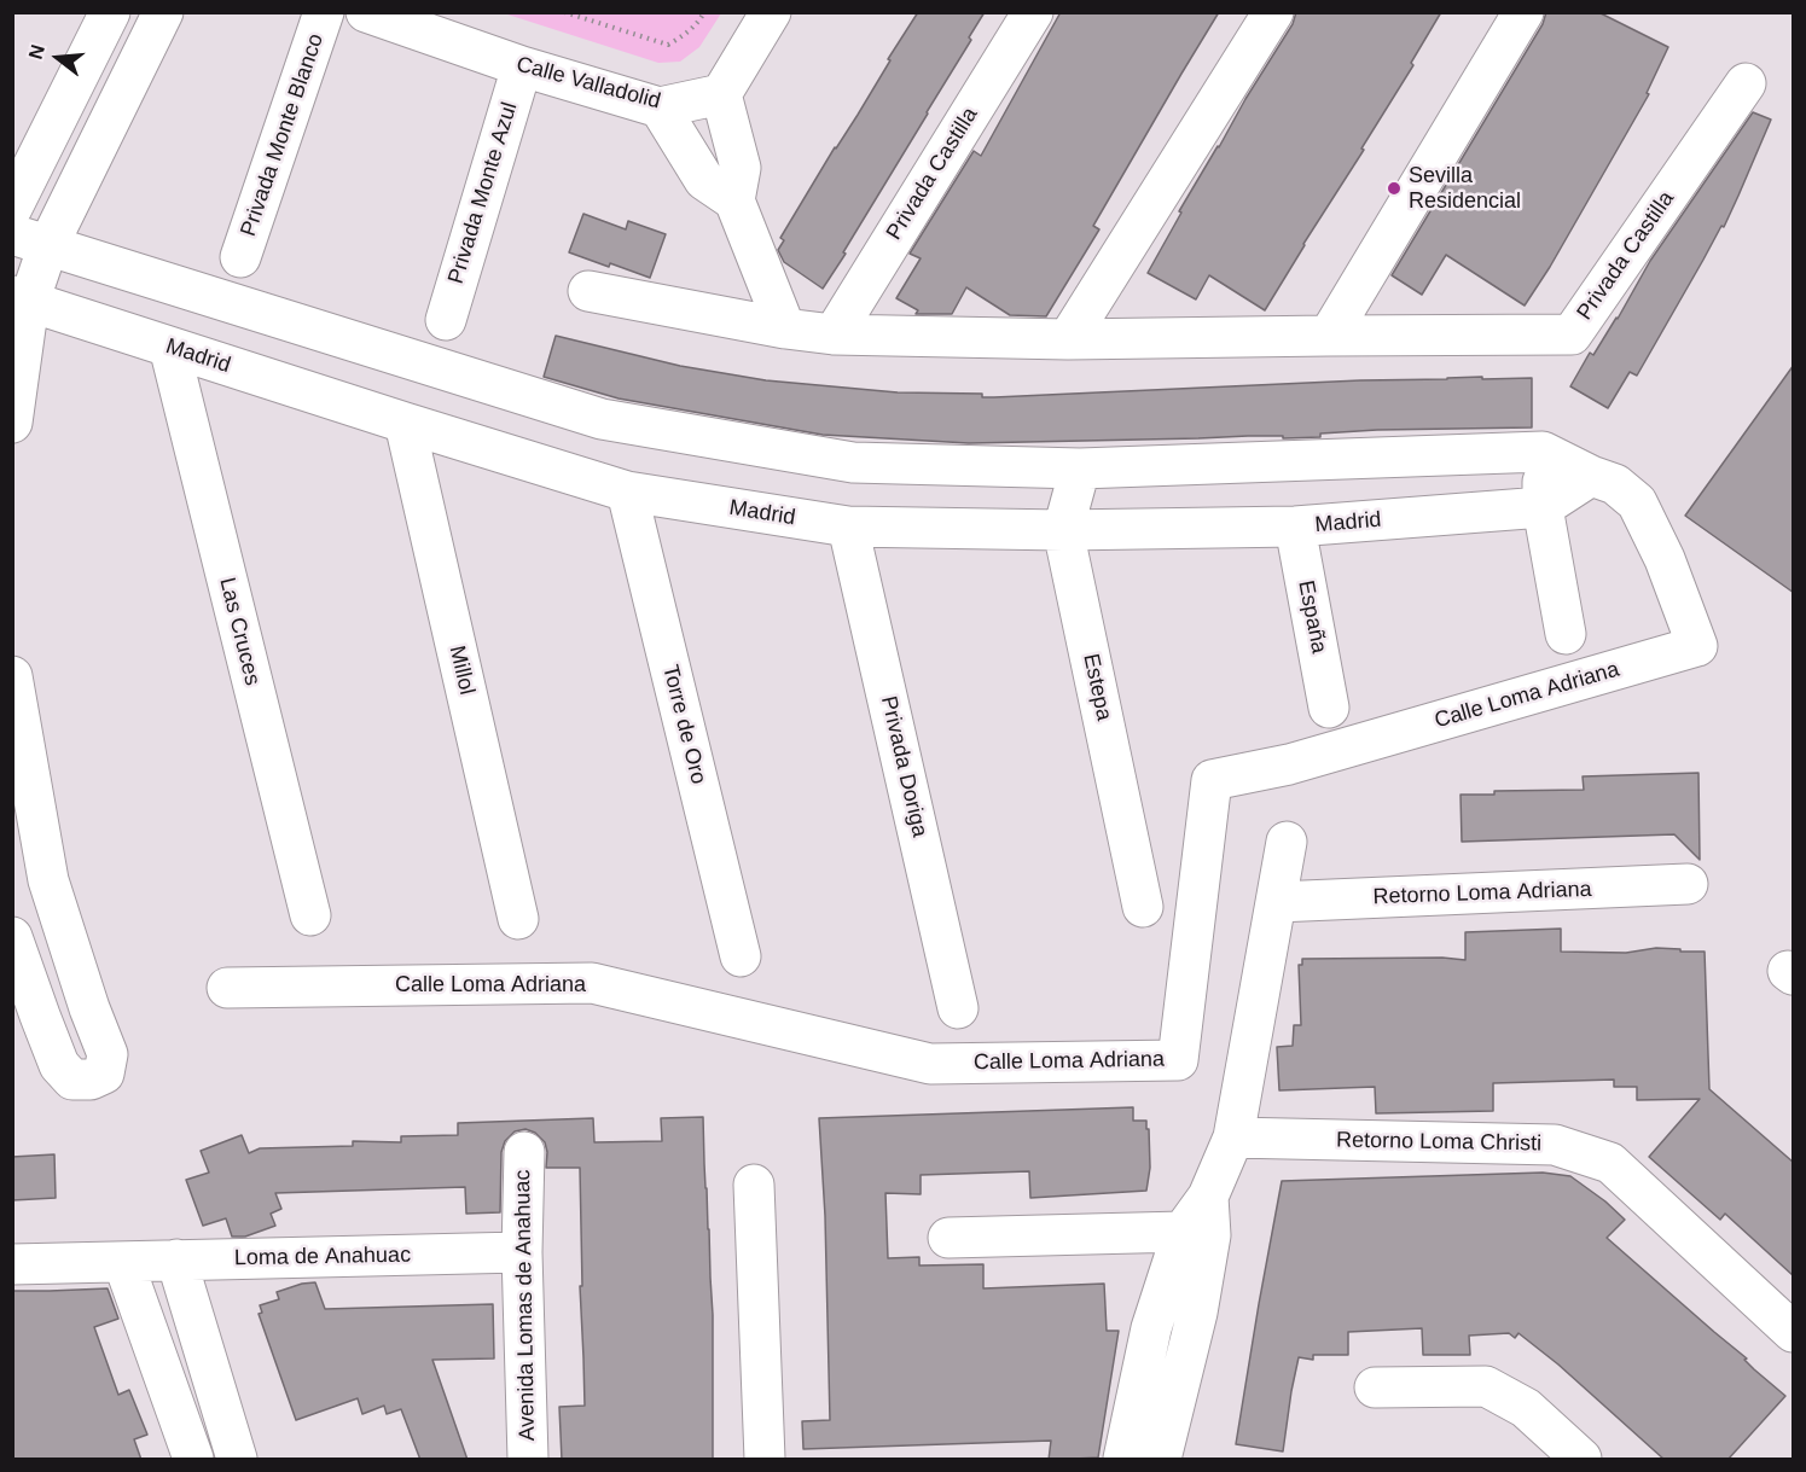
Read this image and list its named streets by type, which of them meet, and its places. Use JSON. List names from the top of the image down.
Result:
{
  "streets": {
    "street": [
      "Calle Valladolid",
      "Privada Monte Blanco",
      "Privada Castilla",
      "Privada Monte Azul",
      "Madrid",
      "España",
      "Las Cruces",
      "Millol",
      "Estepa",
      "Calle Loma Adriana",
      "Torre de Oro",
      "Privada Doriga",
      "Retorno Loma Adriana",
      "Retorno Loma Christi",
      "Loma de Anahuac",
      "Avenida Lomas de Anahuac"
    ]
  },
  "crossings": [
    ["Calle Valladolid", "Privada Monte Azul"],
    ["Madrid", "España"],
    ["Madrid", "Las Cruces"],
    ["Madrid", "Millol"],
    ["Madrid", "Estepa"],
    ["Madrid", "Torre de Oro"],
    ["Madrid", "Privada Doriga"],
    ["Loma de Anahuac", "Avenida Lomas de Anahuac"]
  ],
  "places": ["Sevilla Residencial"],
  "north": "left"
}
